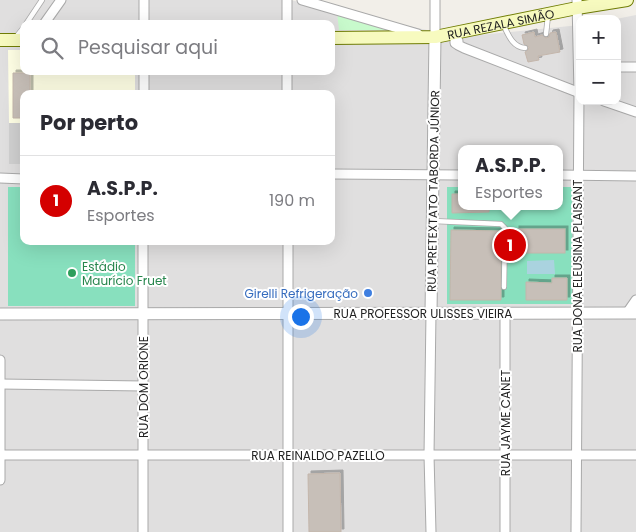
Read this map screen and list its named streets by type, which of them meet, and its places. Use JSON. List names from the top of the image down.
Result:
{
  "streets": {
    "main road": ["RUA REZALA SIMÃO"],
    "street": [
      "RUA PRETEXTATO TABORDA JÚNIOR",
      "RUA DONA ELEUSINA PLAISANT",
      "RUA PROFESSOR ULISSES VIEIRA",
      "RUA DOM ORIONE",
      "RUA JAYME CANET",
      "RUA REINALDO PAZELLO"
    ]
  },
  "crossings": [
    ["RUA REZALA SIMÃO", "RUA PRETEXTATO TABORDA JÚNIOR"],
    ["RUA REZALA SIMÃO", "RUA DONA ELEUSINA PLAISANT"],
    ["RUA PRETEXTATO TABORDA JÚNIOR", "RUA PROFESSOR ULISSES VIEIRA"],
    ["RUA PRETEXTATO TABORDA JÚNIOR", "RUA REINALDO PAZELLO"],
    ["RUA DONA ELEUSINA PLAISANT", "RUA PROFESSOR ULISSES VIEIRA"],
    ["RUA DONA ELEUSINA PLAISANT", "RUA REINALDO PAZELLO"],
    ["RUA PROFESSOR ULISSES VIEIRA", "RUA DOM ORIONE"],
    ["RUA PROFESSOR ULISSES VIEIRA", "RUA JAYME CANET"],
    ["RUA DOM ORIONE", "RUA REINALDO PAZELLO"],
    ["RUA JAYME CANET", "RUA REINALDO PAZELLO"]
  ],
  "places": ["Estádio Maurício Fruet", "Girelli Refrigeração"],
  "page": {
    "map_buttons": ["+", "−"],
    "search": "Pesquisar aqui",
    "heading": "Por perto",
    "popup": ["A.S.P.P.", "Esportes"],
    "list": [
      {
        "mark": "1",
        "name": "A.S.P.P.",
        "note": "Esportes",
        "value": "190 m"
      }
    ],
    "pins": "1"
  }
}
